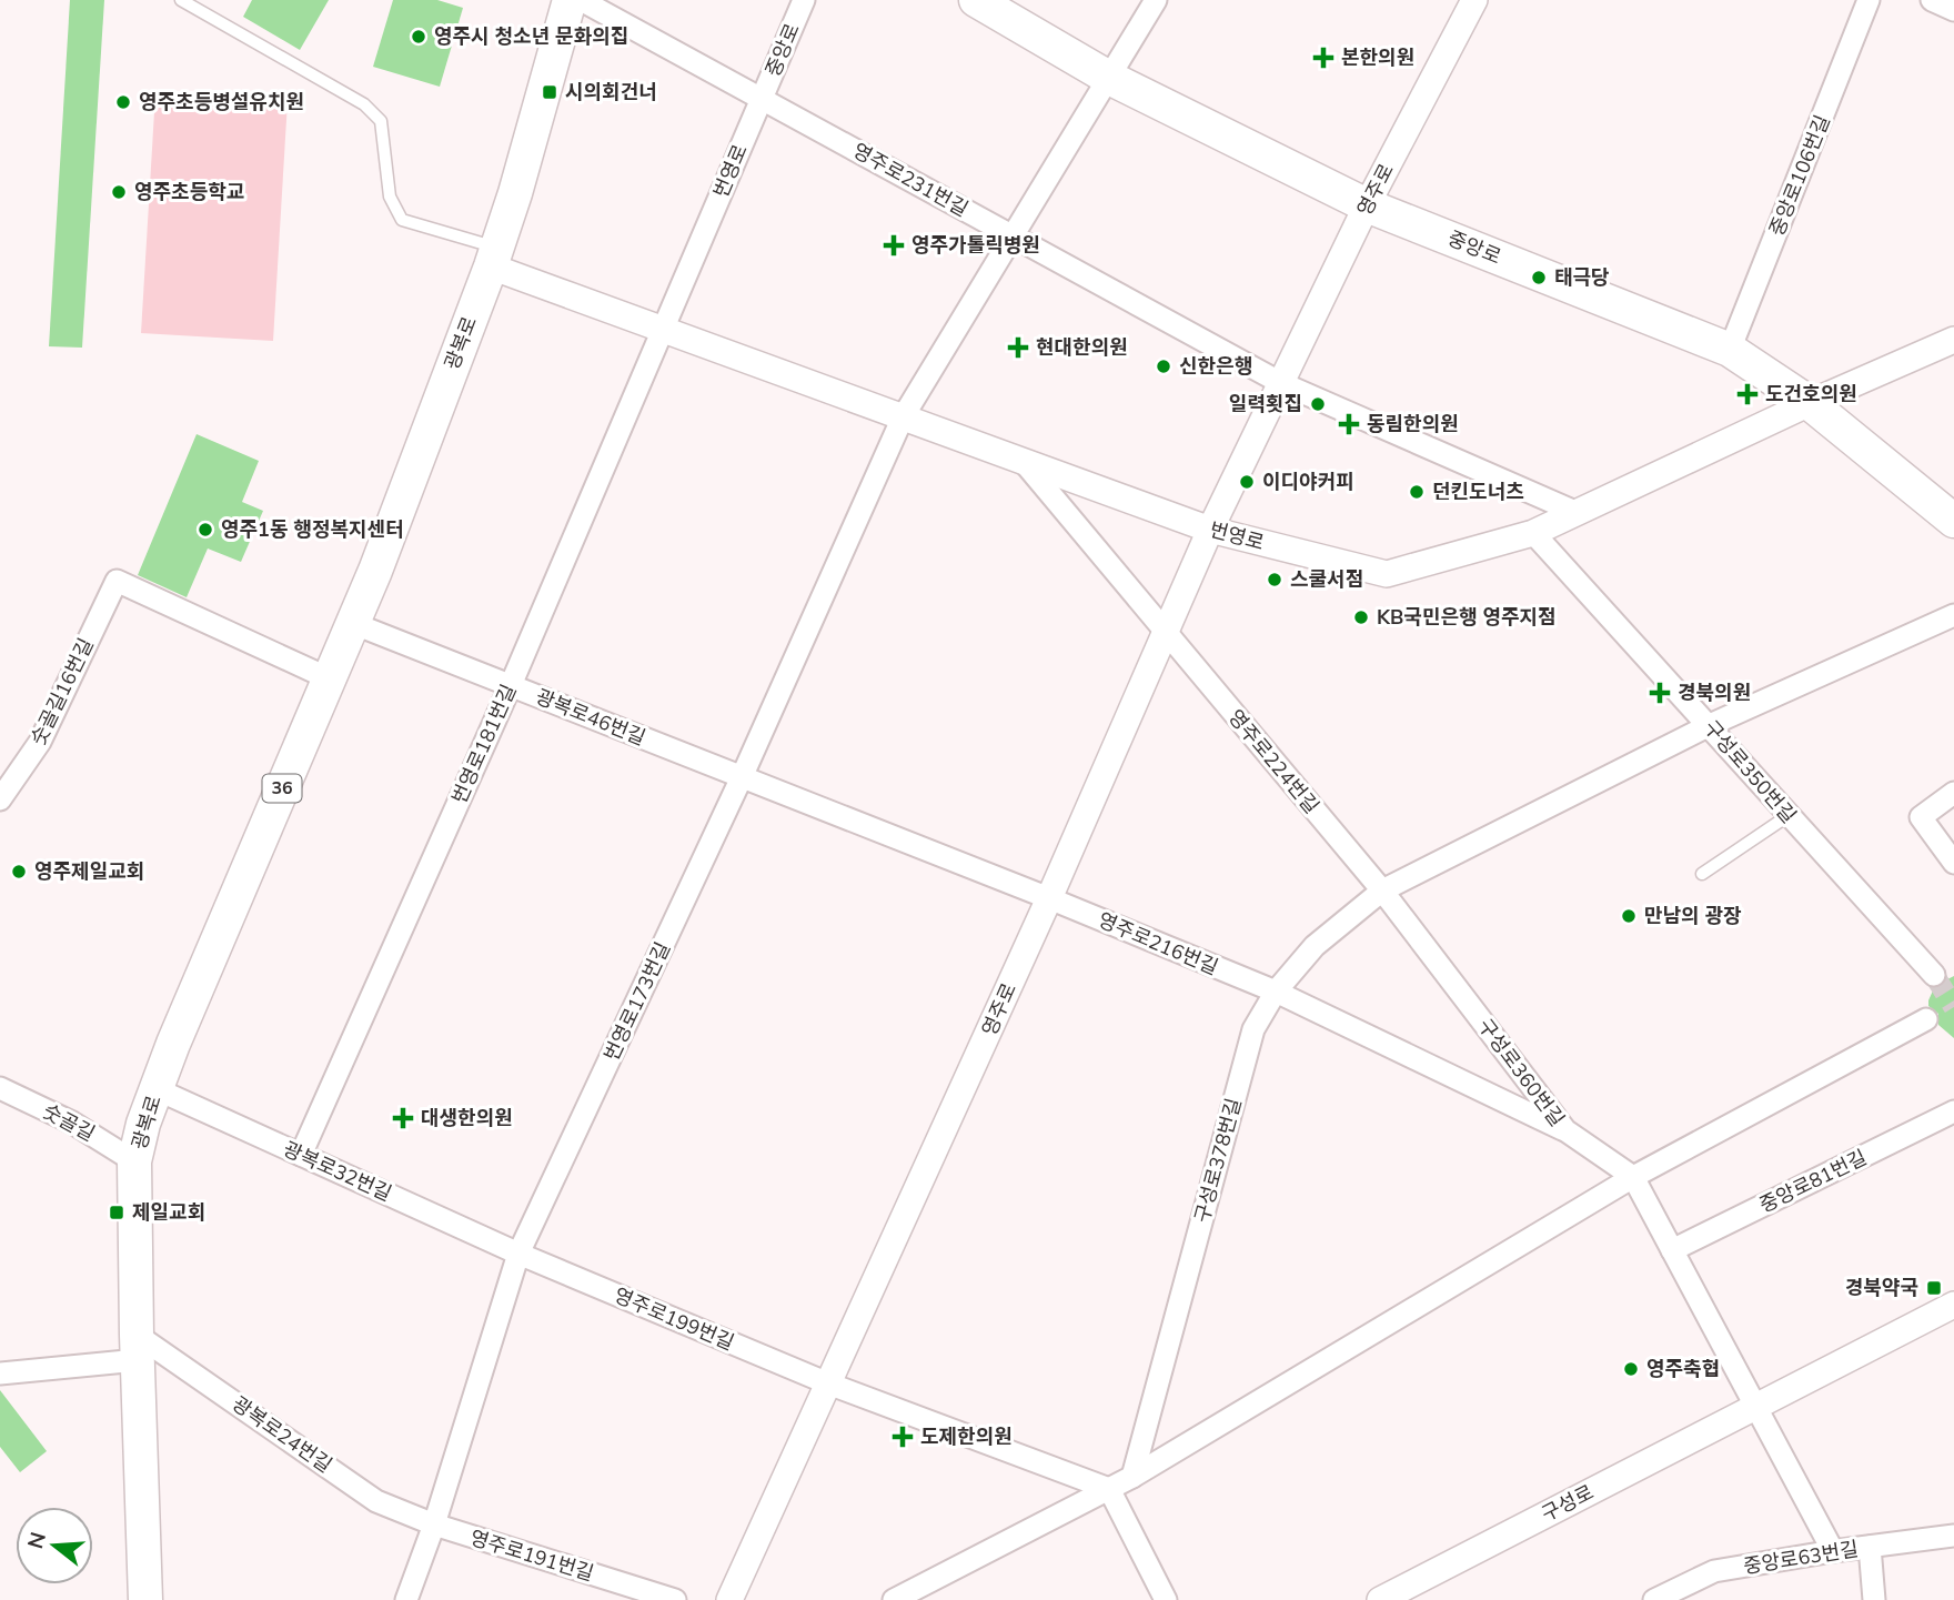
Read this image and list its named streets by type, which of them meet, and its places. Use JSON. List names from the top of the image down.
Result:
{
  "streets": {
    "main road": ["중앙로", "광복로", "36"],
    "street": [
      "번영로",
      "중앙로106번길",
      "영주로231번길",
      "영주로",
      "숫골길16번길",
      "광복로46번길",
      "번영로181번길",
      "영주로224번길",
      "구성로350번길",
      "영주로216번길",
      "번영로173번길",
      "구성로360번길",
      "숫골길",
      "구성로378번길",
      "광복로32번길",
      "중앙로81번길",
      "영주로199번길",
      "광복로24번길",
      "구성로",
      "영주로191번길",
      "중앙로63번길"
    ]
  },
  "crossings": [
    ["중앙로", "번영로"],
    ["중앙로", "중앙로106번길"],
    ["중앙로", "영주로231번길"],
    ["중앙로", "영주로"],
    ["번영로", "영주로231번길"],
    ["번영로", "영주로"],
    ["번영로", "광복로"],
    ["번영로", "번영로181번길"],
    ["번영로", "구성로350번길"],
    ["번영로", "번영로173번길"],
    ["영주로231번길", "영주로"],
    ["영주로", "영주로224번길"],
    ["영주로", "영주로216번길"],
    ["영주로", "영주로199번길"],
    ["광복로", "숫골길16번길"],
    ["광복로", "광복로46번길"],
    ["광복로", "숫골길"],
    ["광복로", "광복로32번길"],
    ["광복로", "광복로24번길"],
    ["광복로46번길", "번영로181번길"],
    ["광복로46번길", "영주로216번길"],
    ["광복로46번길", "번영로173번길"],
    ["번영로181번길", "광복로32번길"],
    ["영주로224번길", "구성로360번길"],
    ["영주로224번길", "구성로378번길"],
    ["구성로350번길", "구성로378번길"],
    ["영주로216번길", "번영로173번길"],
    ["영주로216번길", "구성로360번길"],
    ["영주로216번길", "구성로378번길"],
    ["번영로173번길", "광복로32번길"],
    ["번영로173번길", "영주로199번길"],
    ["번영로173번길", "광복로24번길"],
    ["번영로173번길", "영주로191번길"],
    ["구성로360번길", "구성로378번길"],
    ["구성로360번길", "중앙로81번길"],
    ["구성로360번길", "구성로"],
    ["광복로32번길", "영주로199번길"],
    ["광복로24번길", "영주로191번길"]
  ],
  "places": {
    "other": [
      "영주시 청소년 문화의집",
      "영주초등병설유치원",
      "영주초등학교",
      "태극당",
      "신한은행",
      "일력횟집",
      "이디야커피",
      "던킨도너츠",
      "영주1동 행정복지센터",
      "스쿨서점",
      "KB국민은행 영주지점",
      "영주제일교회",
      "만남의 광장",
      "영주축협"
    ],
    "health": [
      "본한의원",
      "영주가톨릭병원",
      "현대한의원",
      "도건호의원",
      "동림한의원",
      "경북의원",
      "대생한의원",
      "도제한의원"
    ],
    "transit": ["시의회건너", "제일교회", "경북약국"]
  },
  "north": "left"
}
